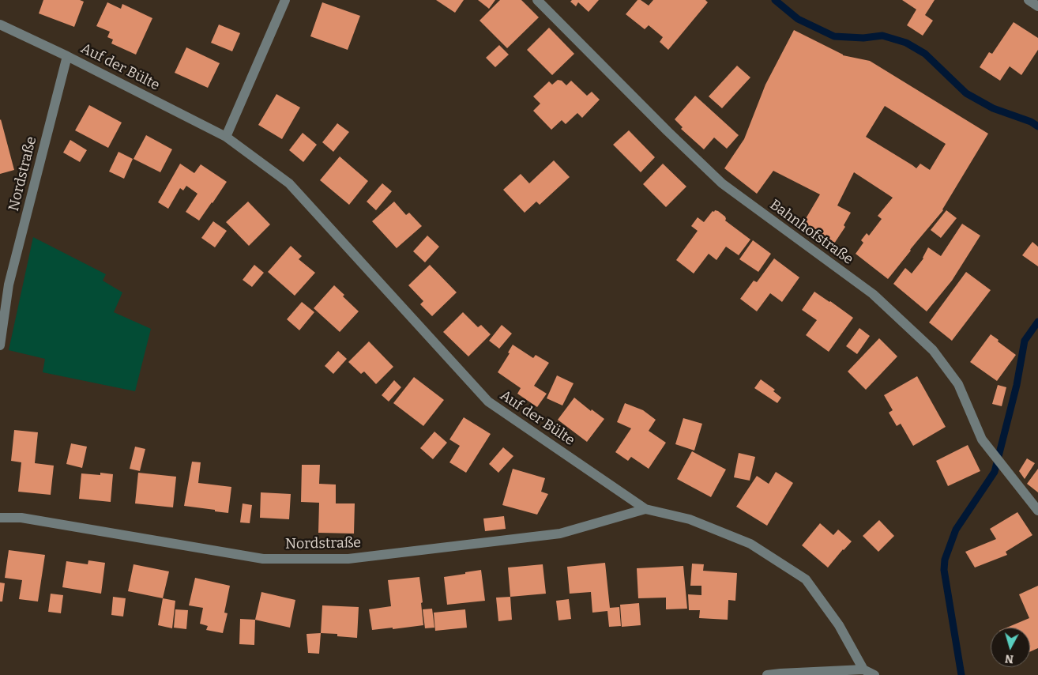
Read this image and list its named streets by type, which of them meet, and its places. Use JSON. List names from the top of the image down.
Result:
{
  "streets": {
    "street": ["Auf der Bülte", "Nordstraße", "Bahnhofstraße"]
  },
  "crossings": [
    ["Auf der Bülte", "Nordstraße"]
  ],
  "north": "bottom"
}
